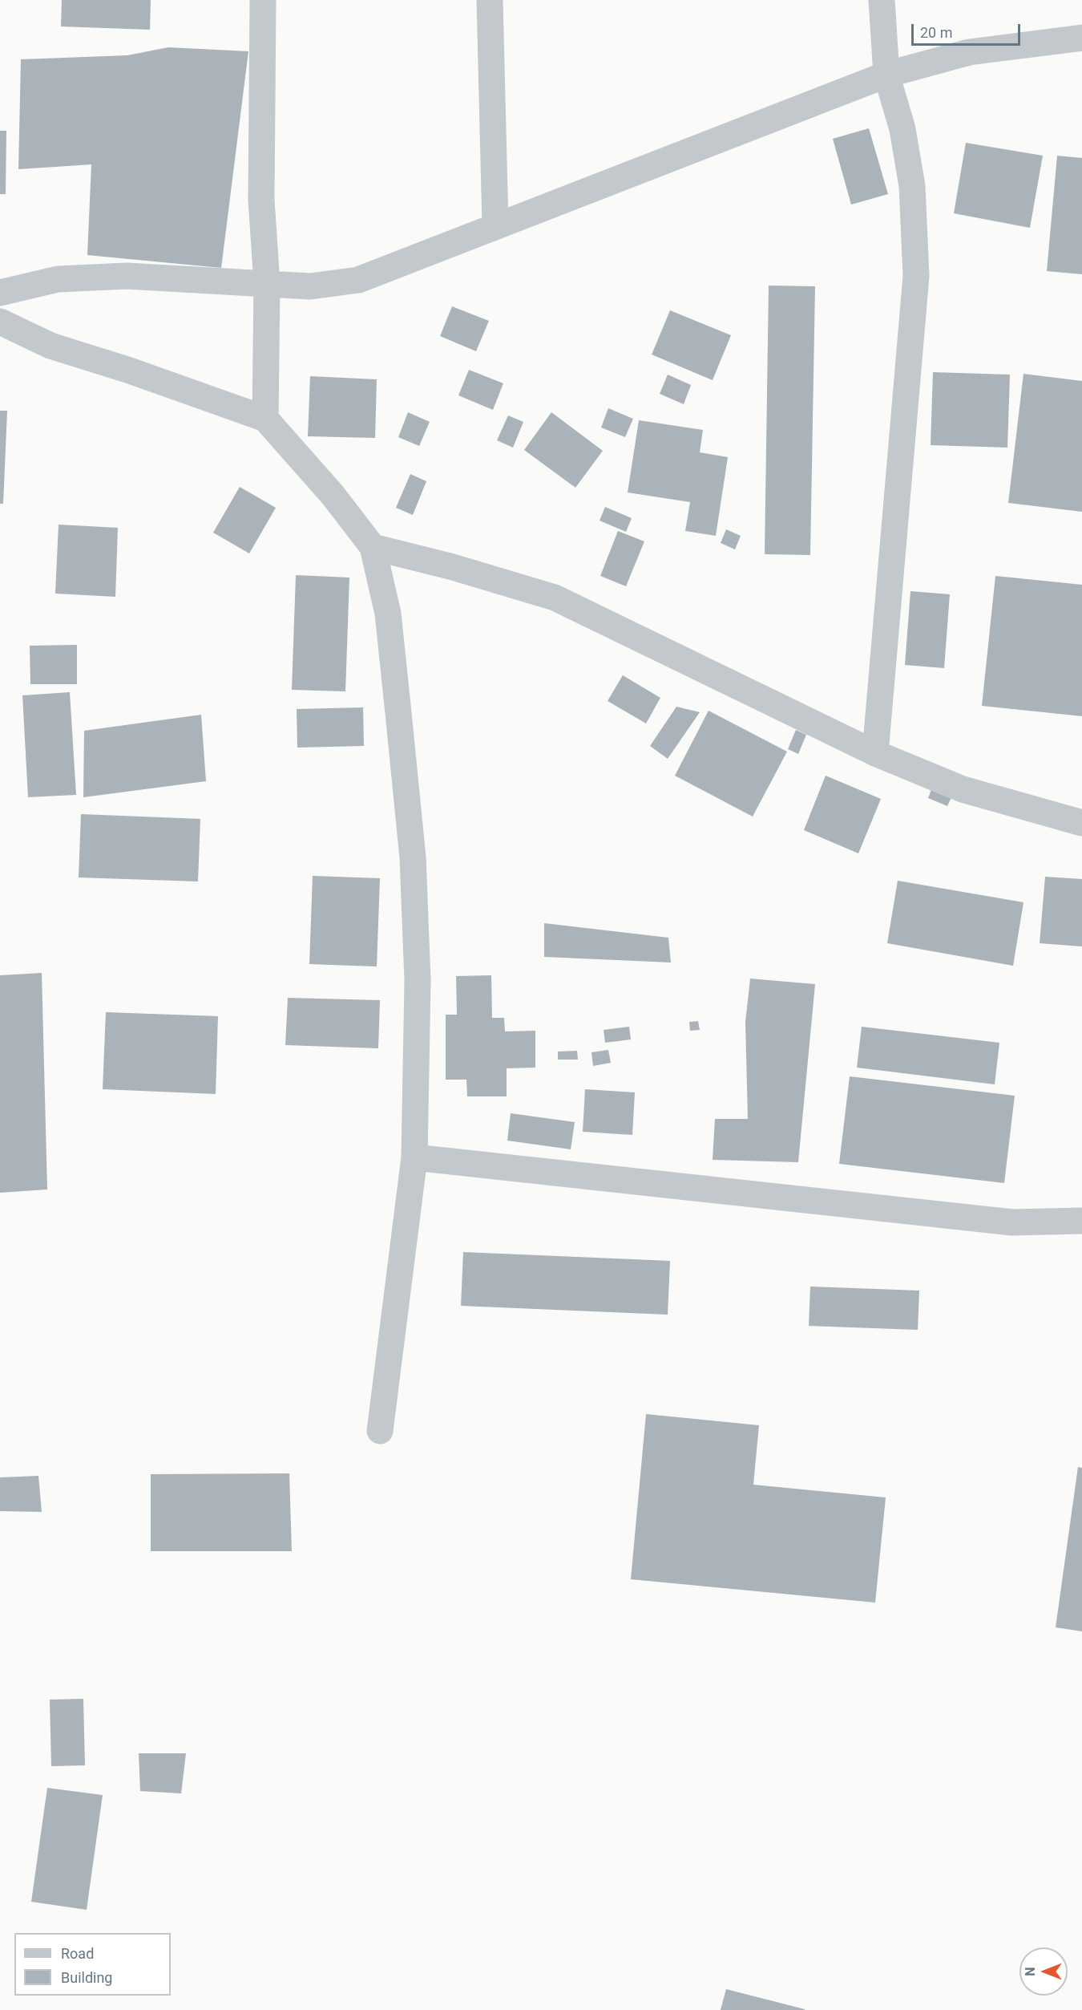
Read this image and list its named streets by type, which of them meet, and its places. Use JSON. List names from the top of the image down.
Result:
{
  "legend": ["Road", "Building"],
  "scale_bar": "20 m",
  "north": "left"
}
